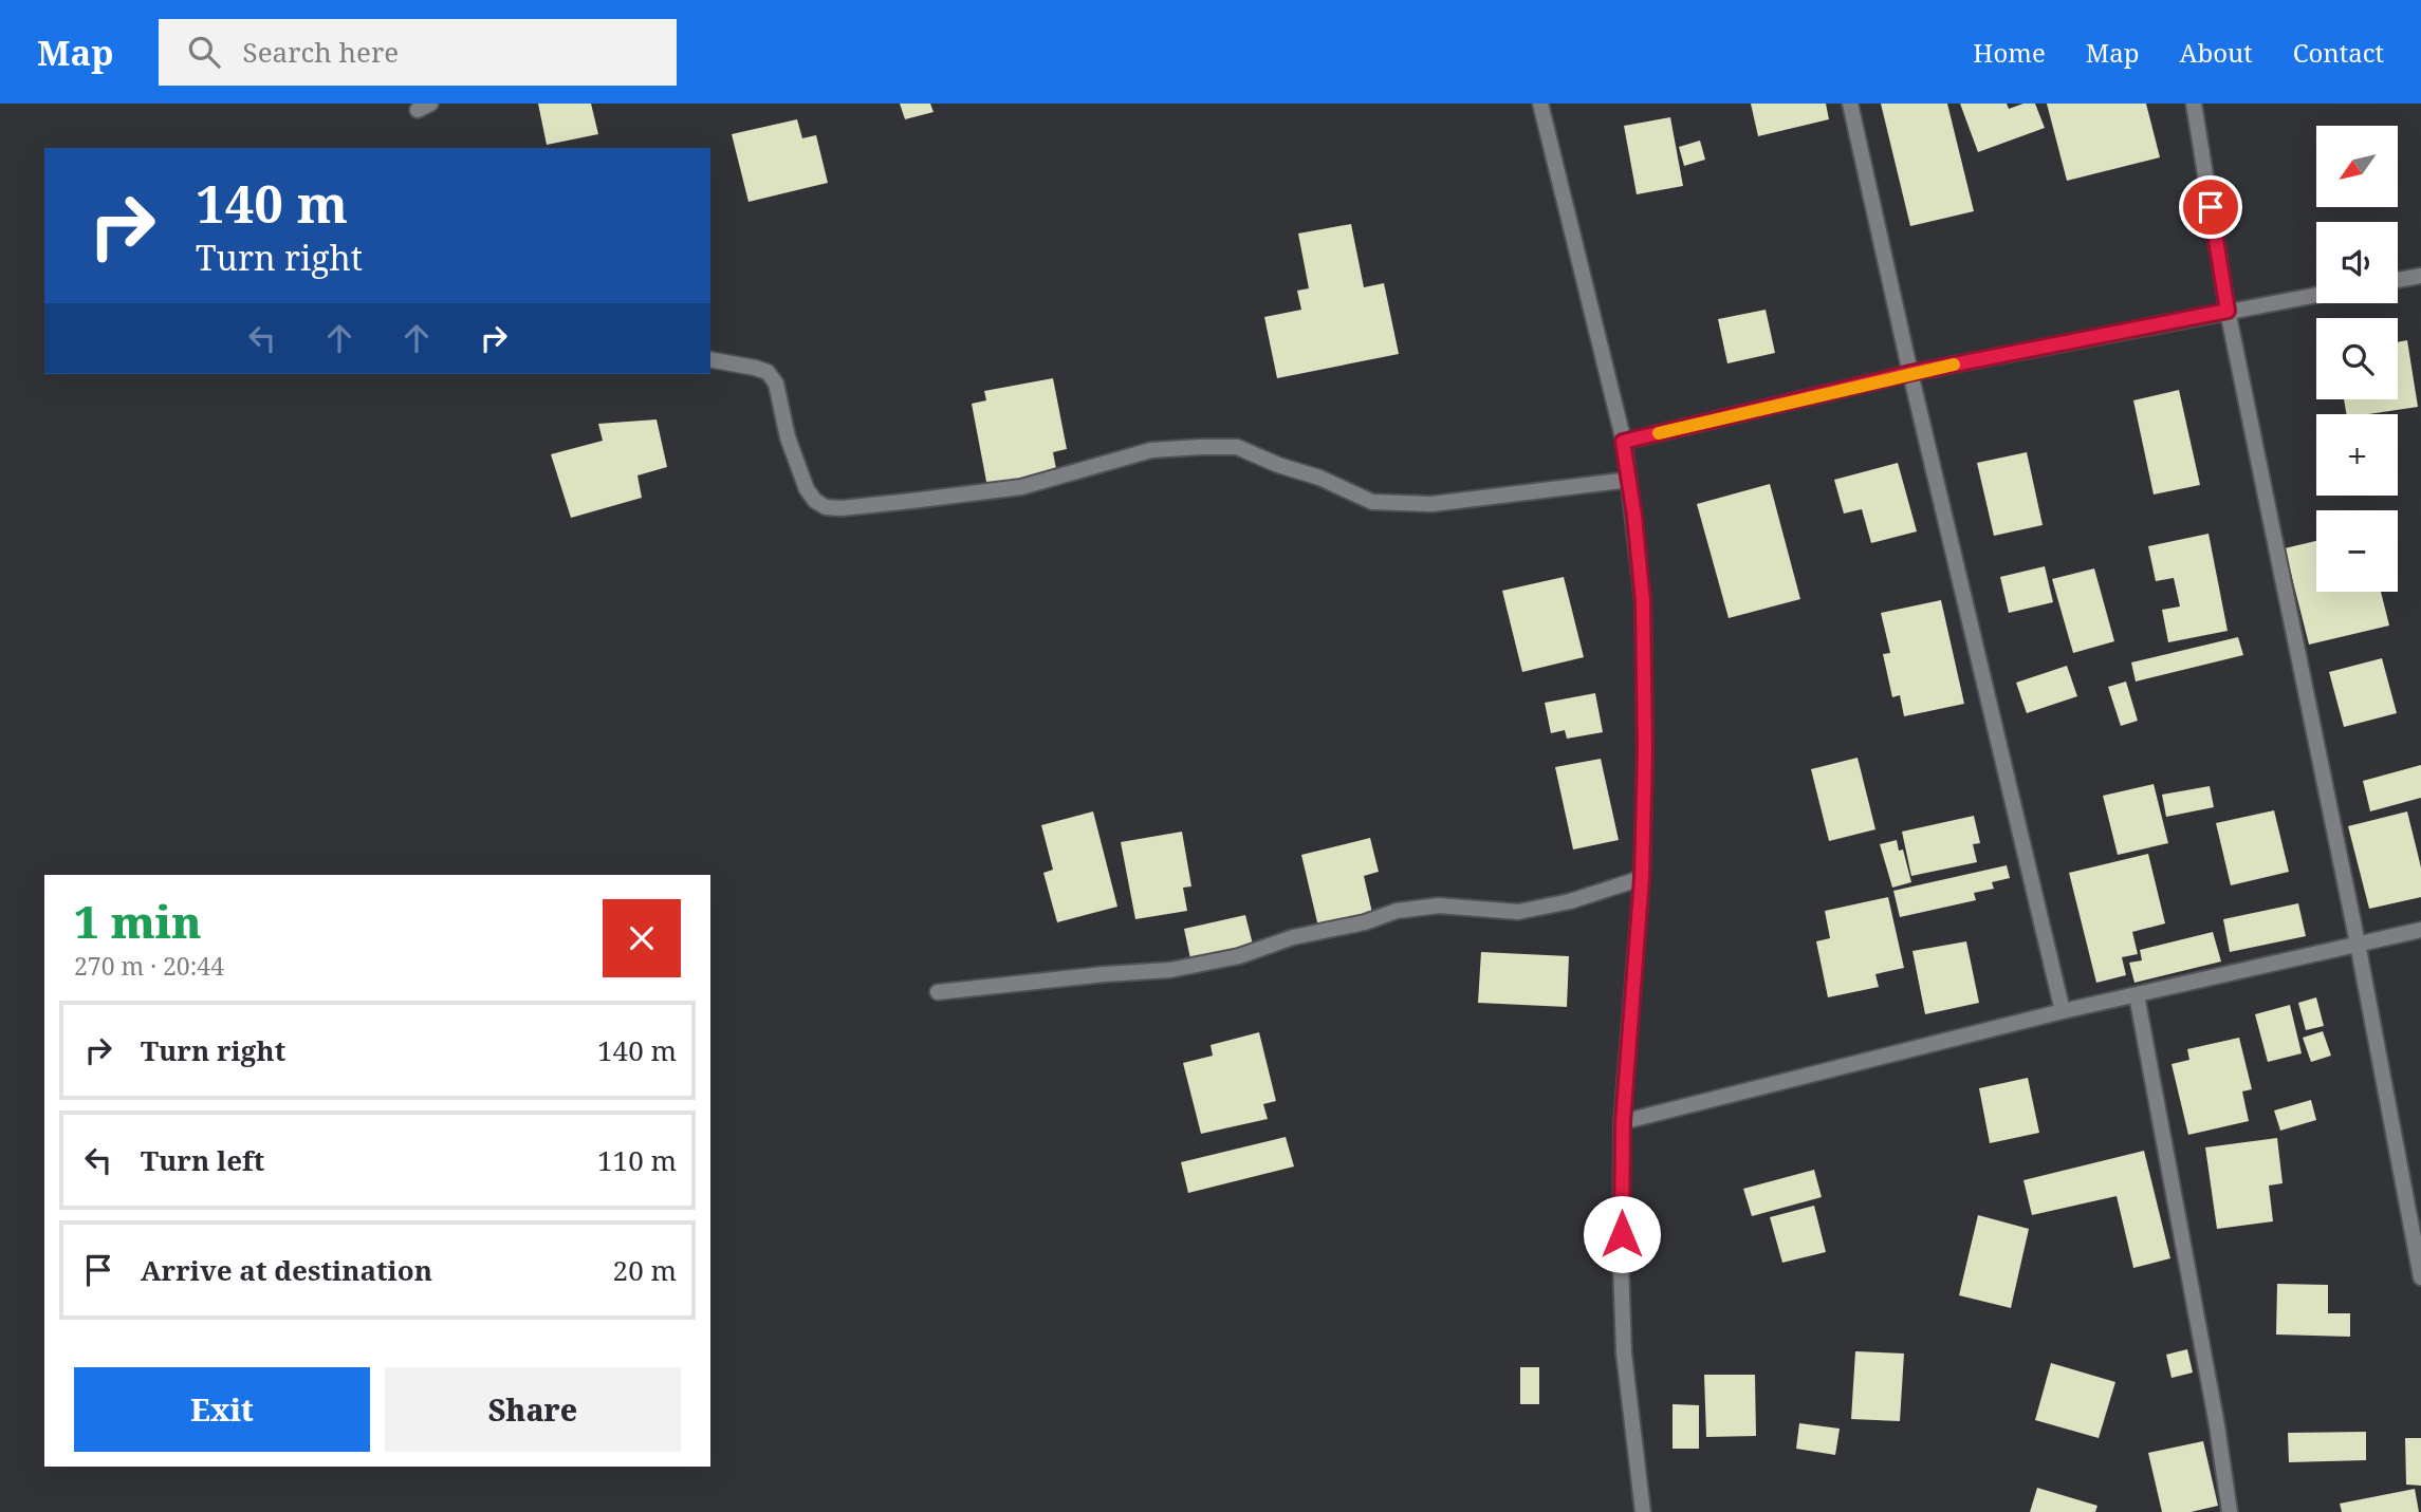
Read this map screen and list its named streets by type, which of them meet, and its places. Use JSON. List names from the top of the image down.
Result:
{
  "north": "bottom left",
  "page": {
    "header": "Map",
    "search": "Search here",
    "nav": [
      "Home",
      "Map",
      "About",
      "Contact"
    ],
    "map_buttons": ["+", "−"],
    "turn": ["140 m", "Turn right"],
    "heading": ["1 min", "270 m · 20:44"],
    "list": [
      {
        "name": "Turn right",
        "value": "140 m"
      },
      {
        "name": "Turn left",
        "value": "110 m"
      },
      {
        "name": "Arrive at destination",
        "value": "20 m"
      }
    ],
    "buttons": ["Exit", "Share"]
  }
}
